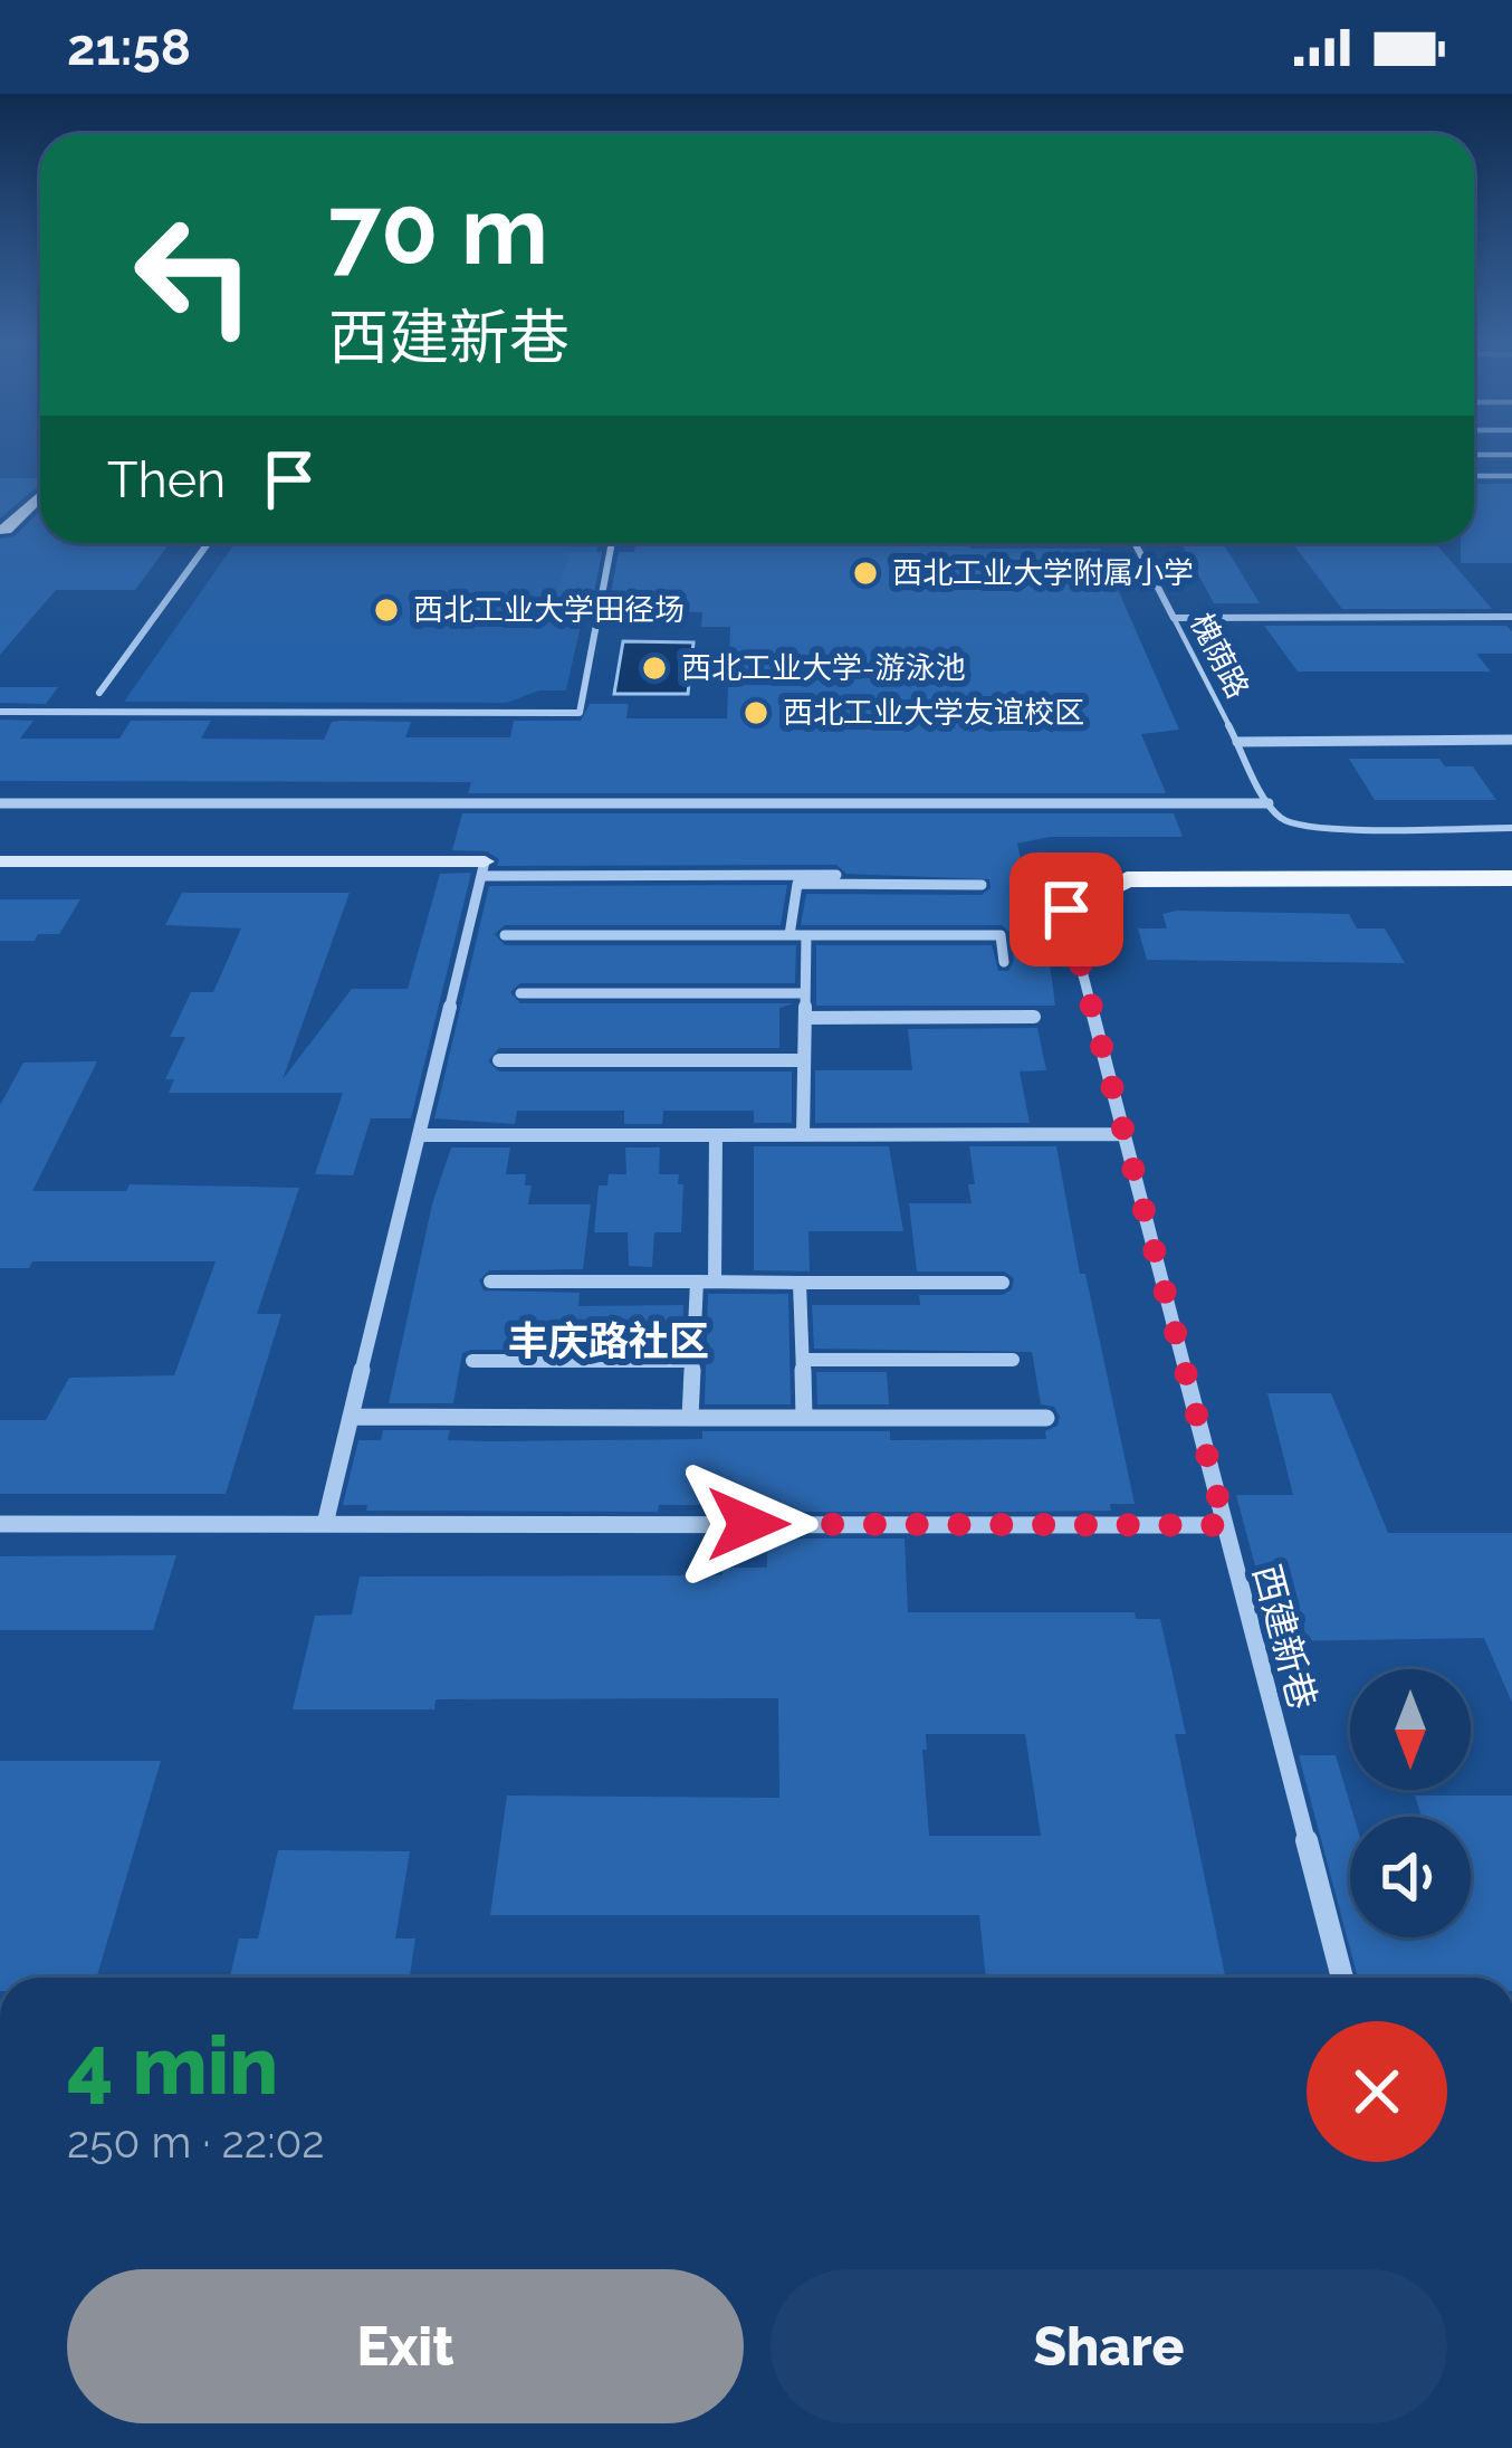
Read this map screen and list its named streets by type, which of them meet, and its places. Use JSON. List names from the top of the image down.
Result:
{
  "streets": {
    "street": ["槐荫路", "西建新巷"]
  },
  "districts": ["丰庆路社区"],
  "places": [
    "西北工业大学附属小学",
    "西北工业大学田径场",
    "西北工业大学-游泳池",
    "西北工业大学友谊校区"
  ],
  "north": "bottom",
  "page": {
    "status": "21:58",
    "turn": ["70 m", "西建新巷"],
    "then": "Then",
    "heading": ["4 min", "250 m · 22:02"],
    "buttons": ["Exit", "Share"]
  }
}
